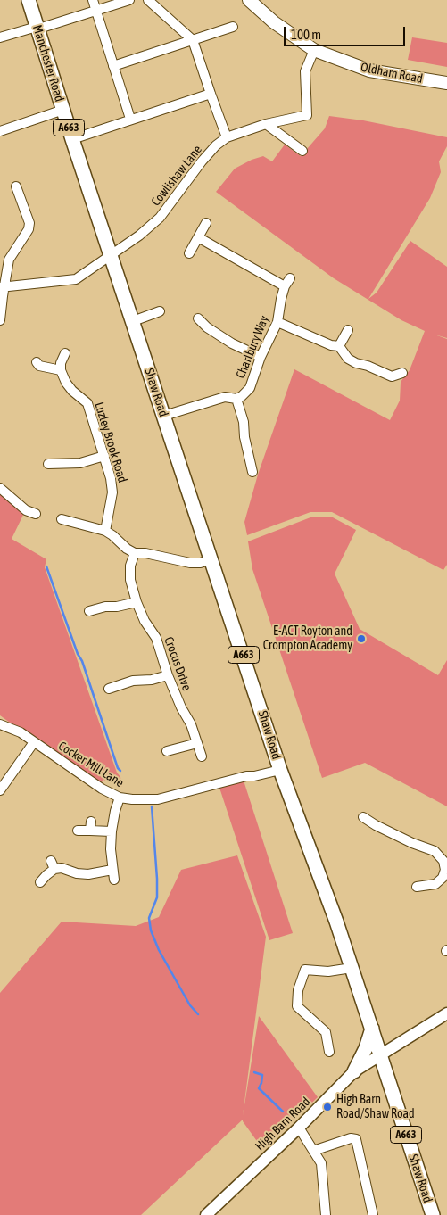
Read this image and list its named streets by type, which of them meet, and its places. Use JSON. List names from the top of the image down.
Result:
{
  "streets": {
    "main road": [
      "Manchester Road",
      "Oldham Road",
      "A663",
      "Shaw Road"
    ],
    "street": [
      "Cowlishaw Lane",
      "Charlbury Way",
      "Luzley Brook Road",
      "Crocus Drive",
      "Cocker Mill Lane",
      "High Barn Road"
    ]
  },
  "crossings": [
    ["Manchester Road", "Cowlishaw Lane"],
    ["Manchester Road", "Shaw Road"],
    ["Oldham Road", "Cowlishaw Lane"],
    ["Cowlishaw Lane", "Shaw Road"],
    ["Shaw Road", "Cocker Mill Lane"],
    ["Shaw Road", "High Barn Road"]
  ],
  "places": ["E-ACT Royton and Crompton Academy", "High Barn Road/Shaw Road"],
  "scale_bar": "100 m"
}
